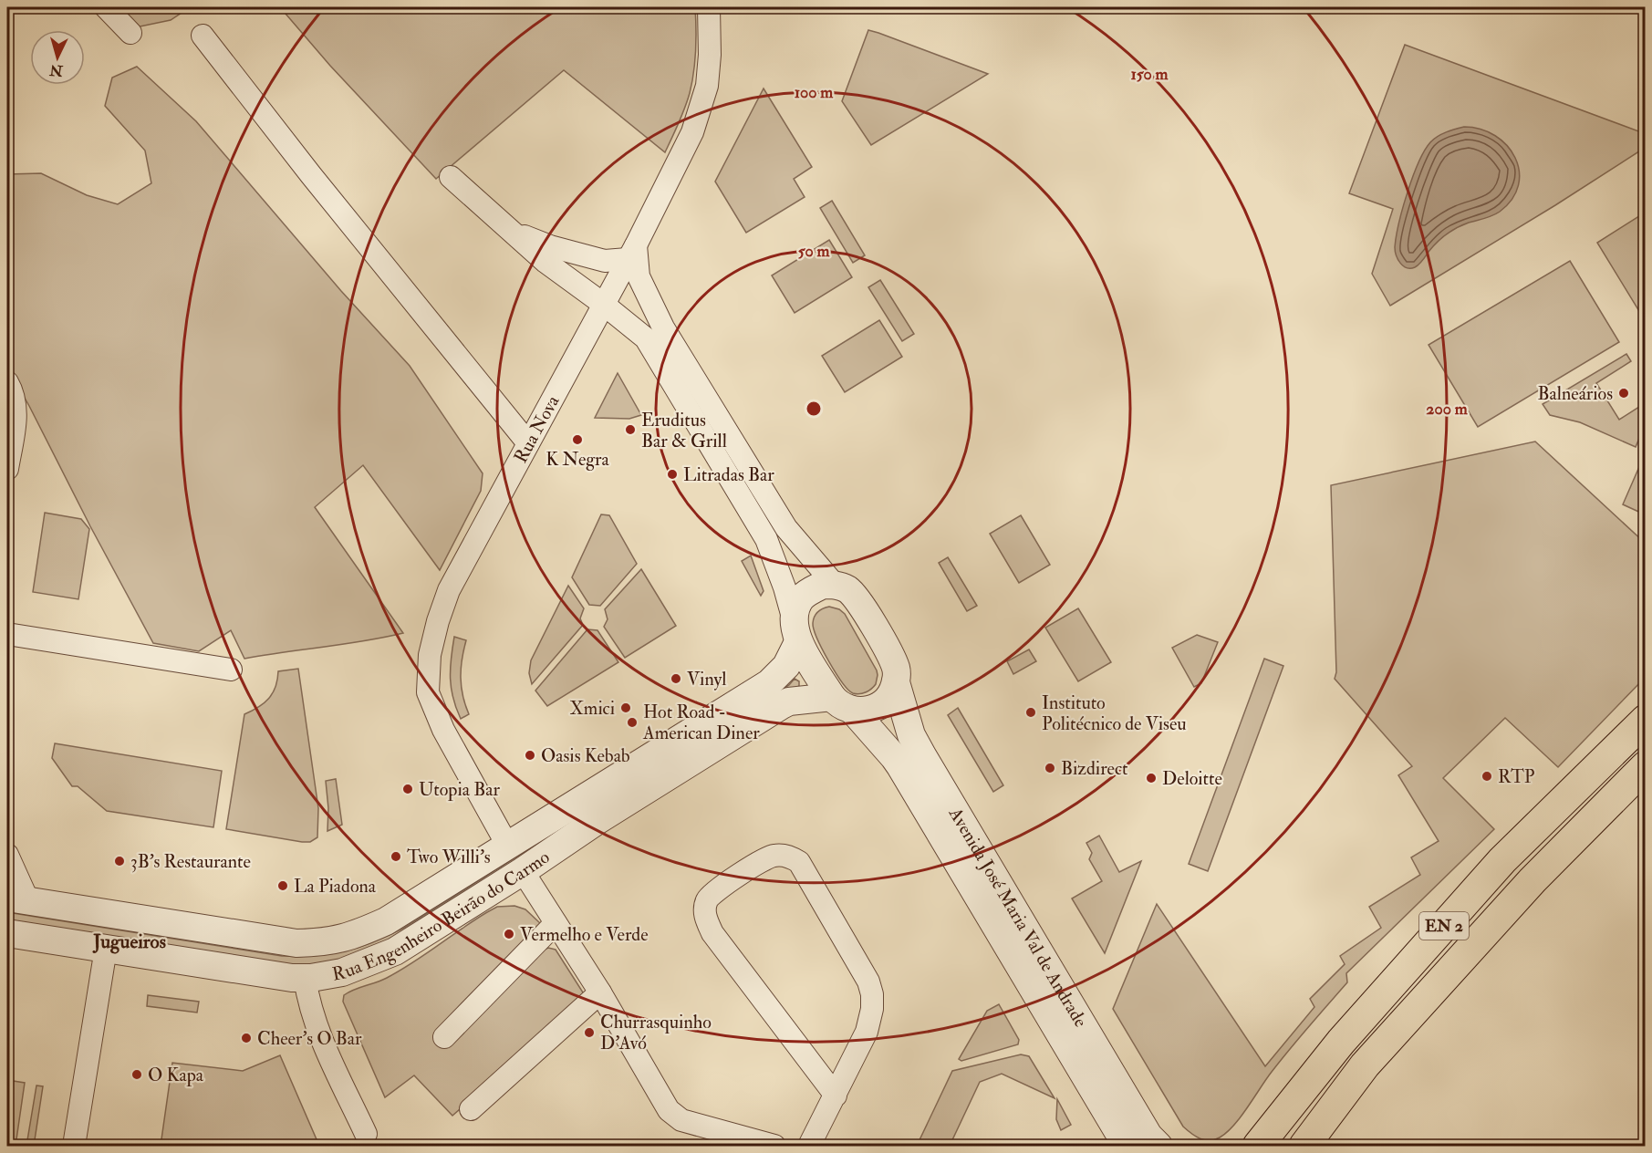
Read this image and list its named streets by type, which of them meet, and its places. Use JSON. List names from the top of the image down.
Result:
{
  "streets": {
    "main road": ["EN 2"],
    "street": ["Rua Nova", "Rua Engenheiro Beirão do Carmo", "Avenida José Maria Val de Andrade"]
  },
  "crossings": [
    ["Rua Nova", "Rua Engenheiro Beirão do Carmo"],
    ["Rua Nova", "Avenida José Maria Val de Andrade"],
    ["Rua Engenheiro Beirão do Carmo", "Avenida José Maria Val de Andrade"]
  ],
  "districts": ["Jugueiros"],
  "places": [
    "Balneários",
    "Eruditus Bar & Grill",
    "K Negra",
    "Litradas Bar",
    "Vinyl",
    "Xmici",
    "Instituto Politécnico de Viseu",
    "Hot Road - American Diner",
    "Oasis Kebab",
    "Bizdirect",
    "RTP",
    "Deloitte",
    "Utopia Bar",
    "Two Willi's",
    "3B's Restaurante",
    "La Piadona",
    "Vermelho e Verde",
    "Churrasquinho D'Avó",
    "Cheer's O Bar",
    "O Kapa"
  ],
  "north": "bottom",
  "rings": [
    "150 m",
    "100 m",
    "50 m",
    "200 m"
  ]
}
